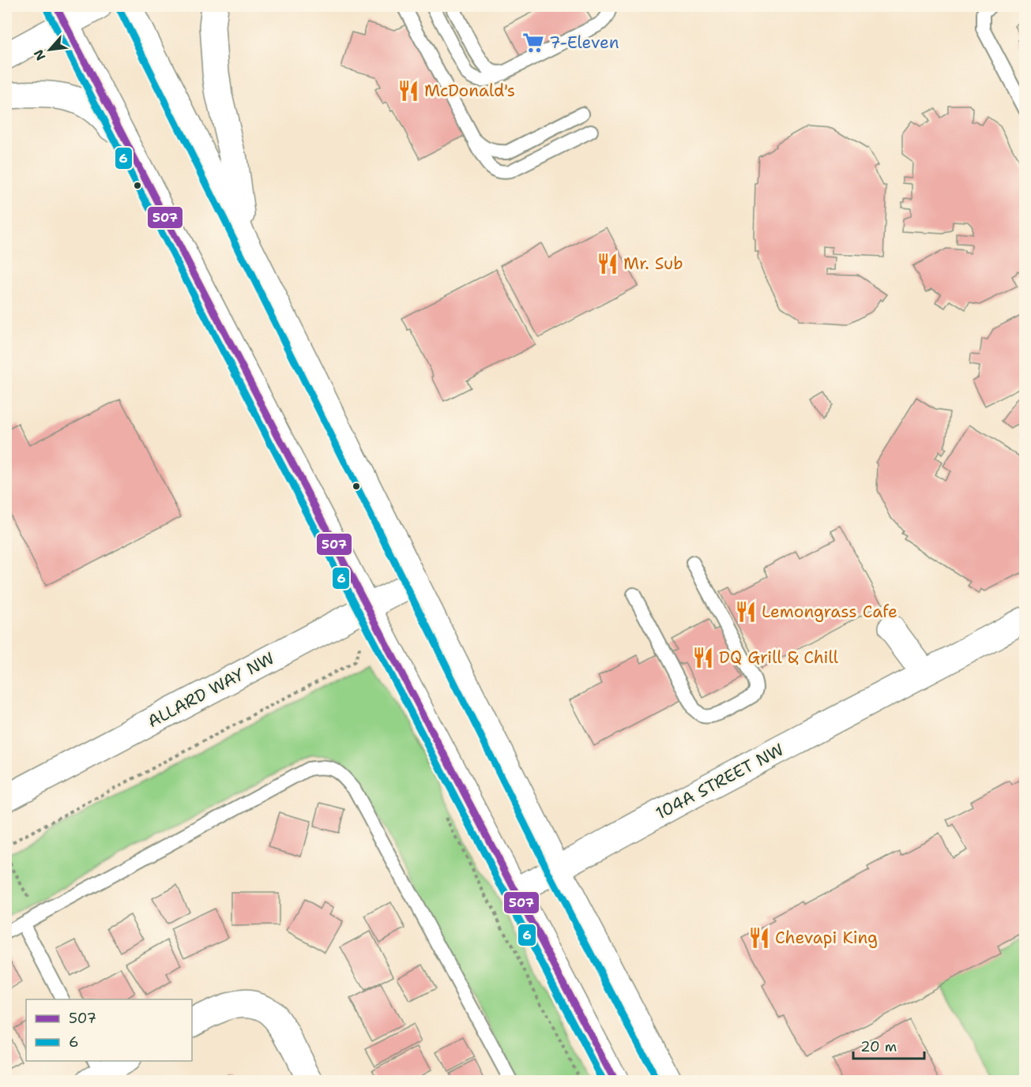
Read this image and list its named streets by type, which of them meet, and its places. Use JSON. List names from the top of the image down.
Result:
{
  "streets": {
    "main road": ["ALLARD WAY NW", "104A STREET NW"]
  },
  "places": {
    "supermarket": ["7-Eleven"],
    "restaurant": [
      "McDonald's",
      "Mr. Sub",
      "Lemongrass Cafe",
      "DQ Grill & Chill",
      "Chevapi King"
    ]
  },
  "lines": ["transit line 507", "transit line 6"],
  "legend": ["507", "6"],
  "scale_bar": "20 m",
  "north": "bottom left"
}
